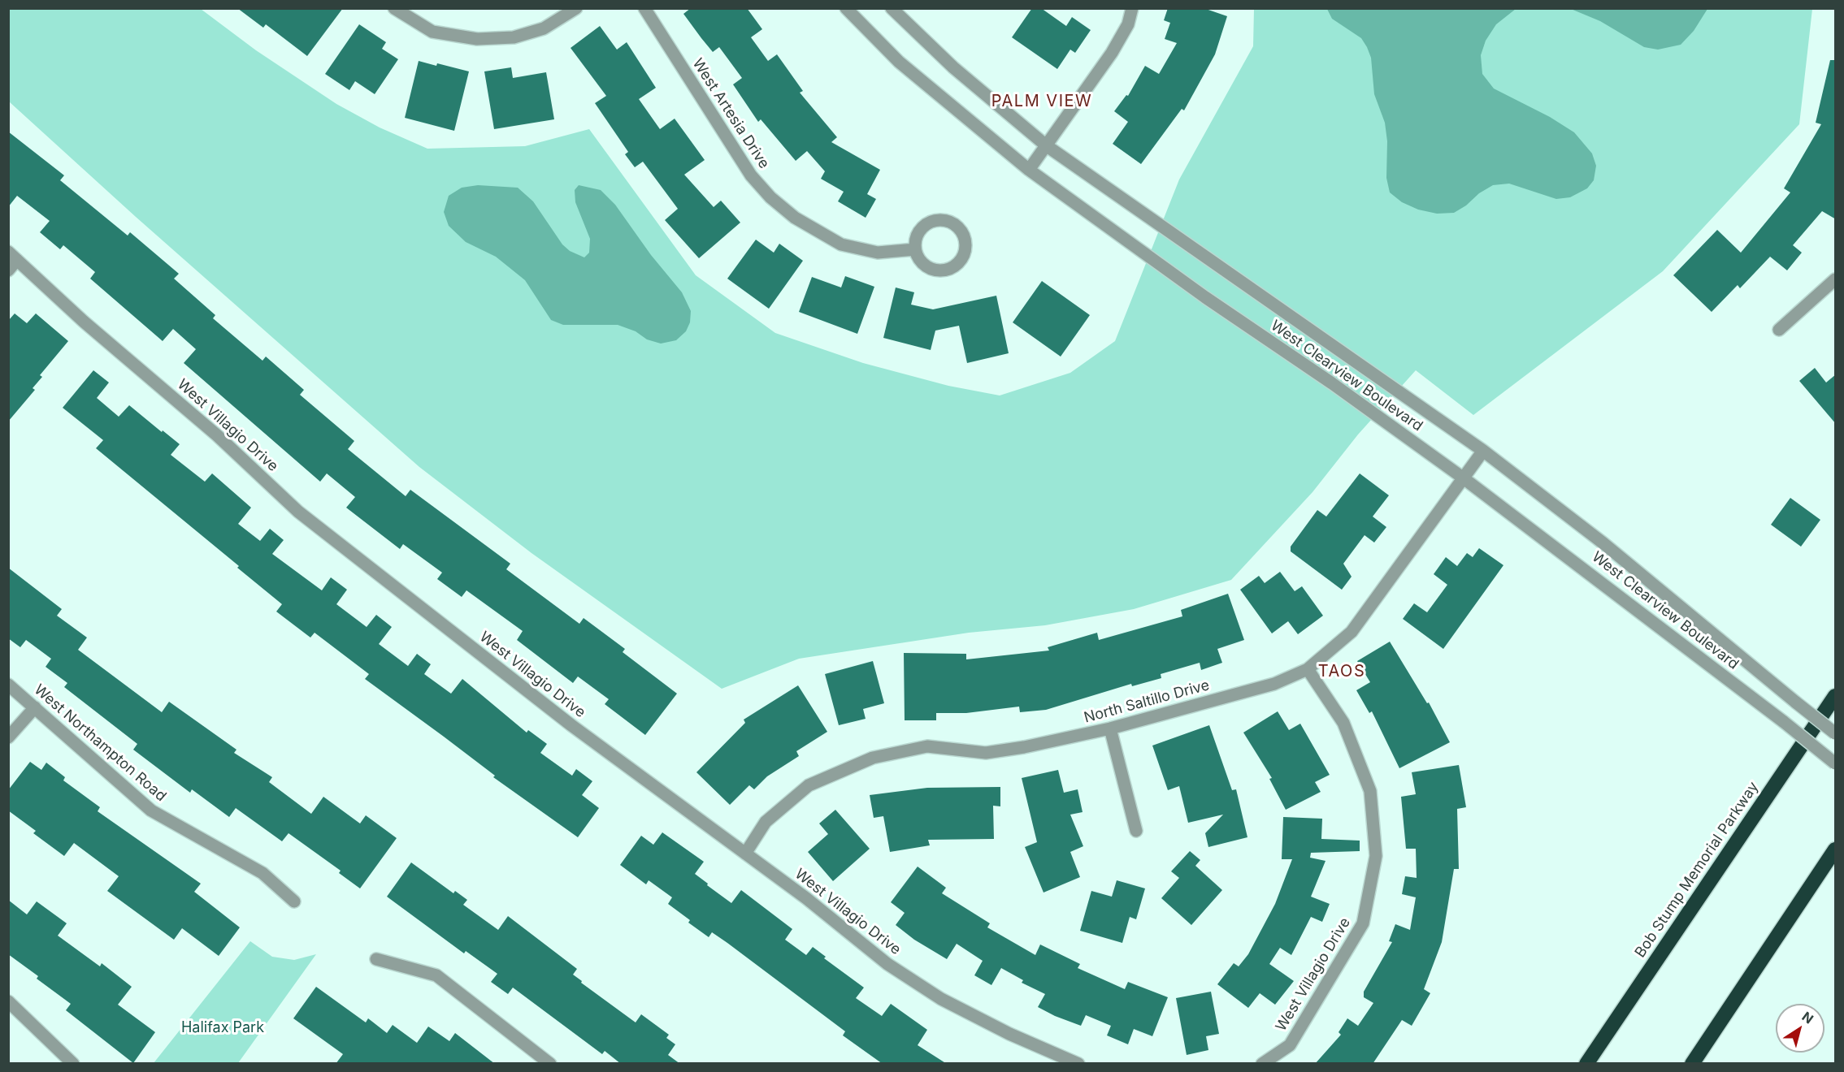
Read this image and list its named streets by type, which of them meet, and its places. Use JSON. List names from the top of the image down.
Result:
{
  "streets": {
    "highway": ["Bob Stump Memorial Parkway"],
    "street": [
      "West Artesia Drive",
      "West Clearview Boulevard",
      "West Villagio Drive",
      "North Saltillo Drive",
      "West Northampton Road"
    ]
  },
  "crossings": [
    ["West Clearview Boulevard", "North Saltillo Drive"],
    ["West Villagio Drive", "North Saltillo Drive"]
  ],
  "districts": ["PALM VIEW", "TAOS"],
  "parks": ["Halifax Park"],
  "north": "top right"
}
